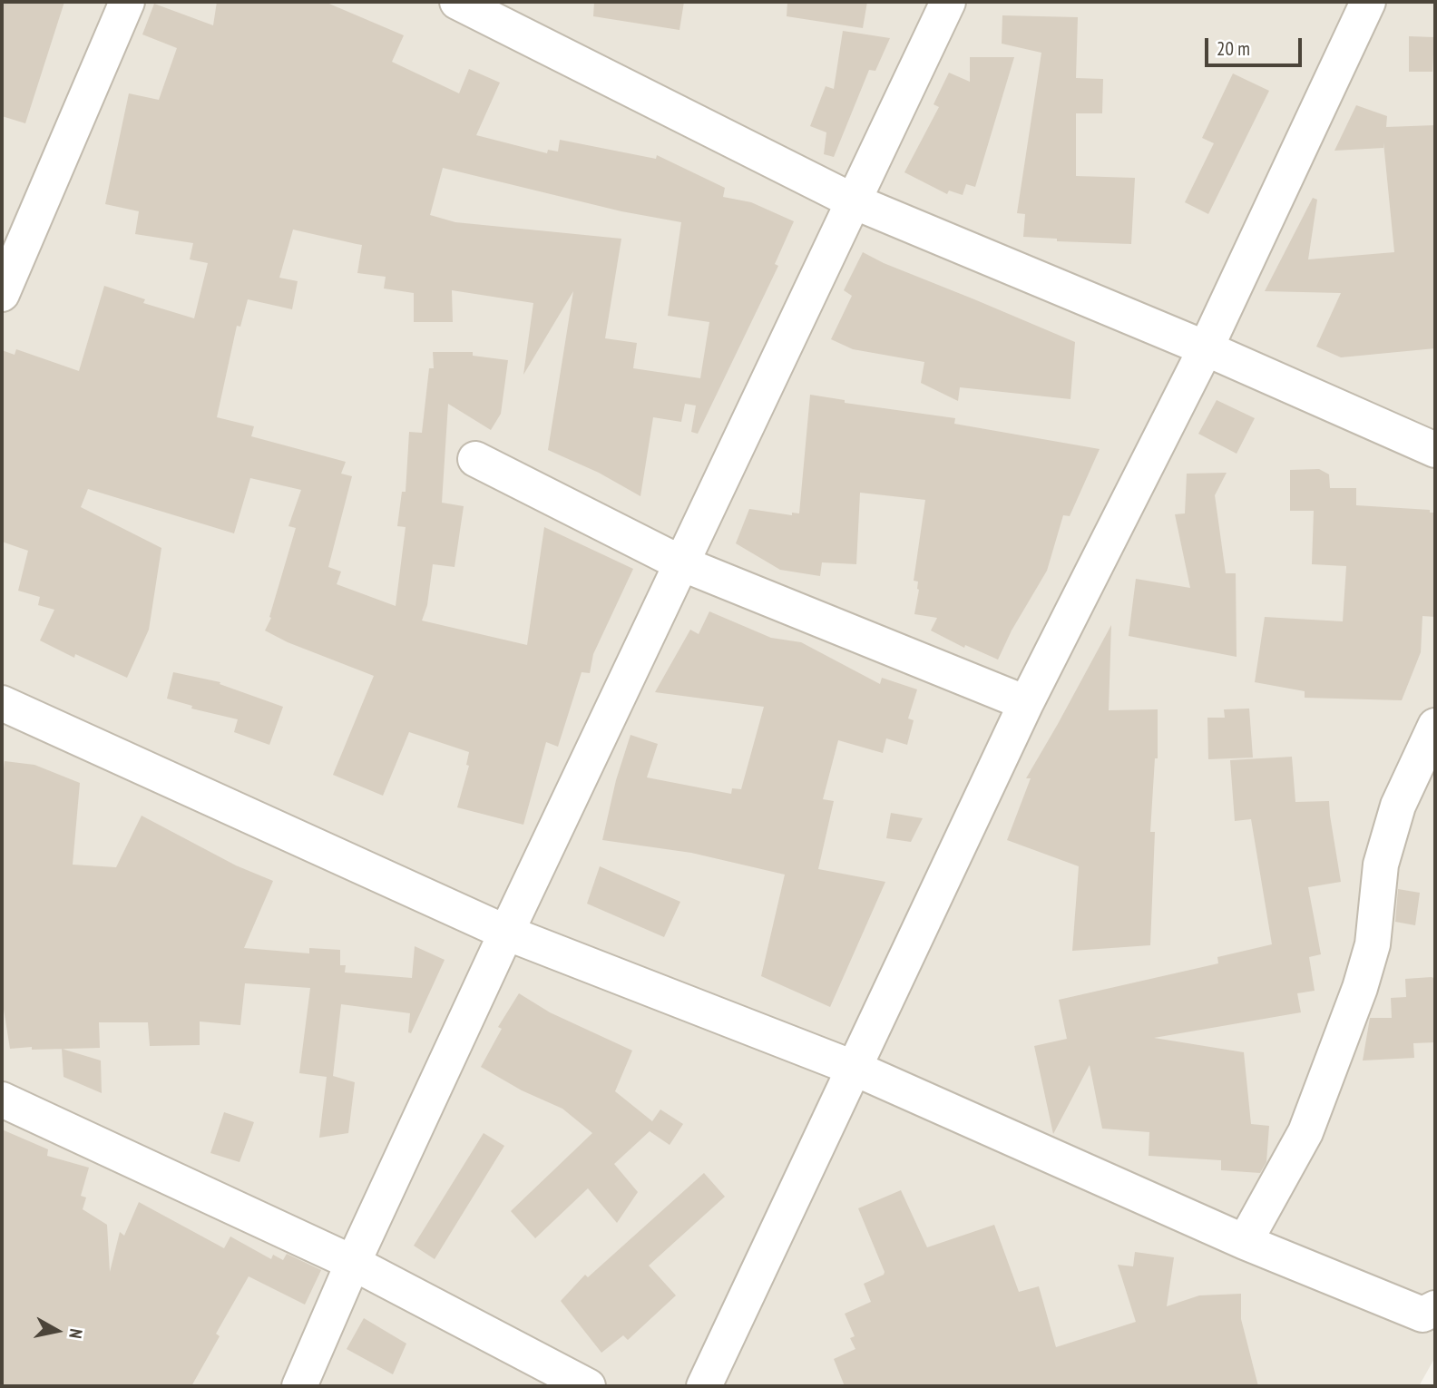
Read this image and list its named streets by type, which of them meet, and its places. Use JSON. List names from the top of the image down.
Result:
{
  "scale_bar": "20 m",
  "north": "right"
}
